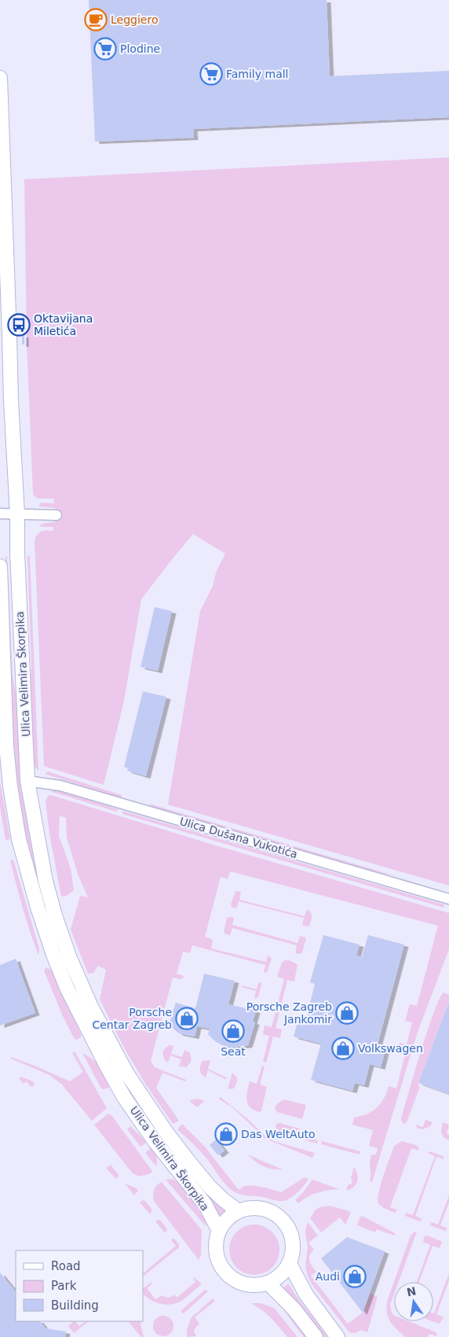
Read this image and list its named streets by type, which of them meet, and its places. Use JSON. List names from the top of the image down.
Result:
{
  "streets": {
    "main road": ["Ulica Velimira Škorpika"],
    "street": ["Ulica Dušana Vukotića"]
  },
  "crossings": [
    ["Ulica Velimira Škorpika", "Ulica Dušana Vukotića"]
  ],
  "places": {
    "cafe": ["Leggiero"],
    "supermarket": ["Plodine", "Family mall"],
    "bus stop": ["Oktavijana Miletića"],
    "shop": [
      "Porsche Zagreb Jankomir",
      "Porsche Centar Zagreb",
      "Seat",
      "Volkswagen",
      "Das WeltAuto",
      "Audi"
    ]
  },
  "legend": ["Road", "Park", "Building"],
  "north": "top"
}
